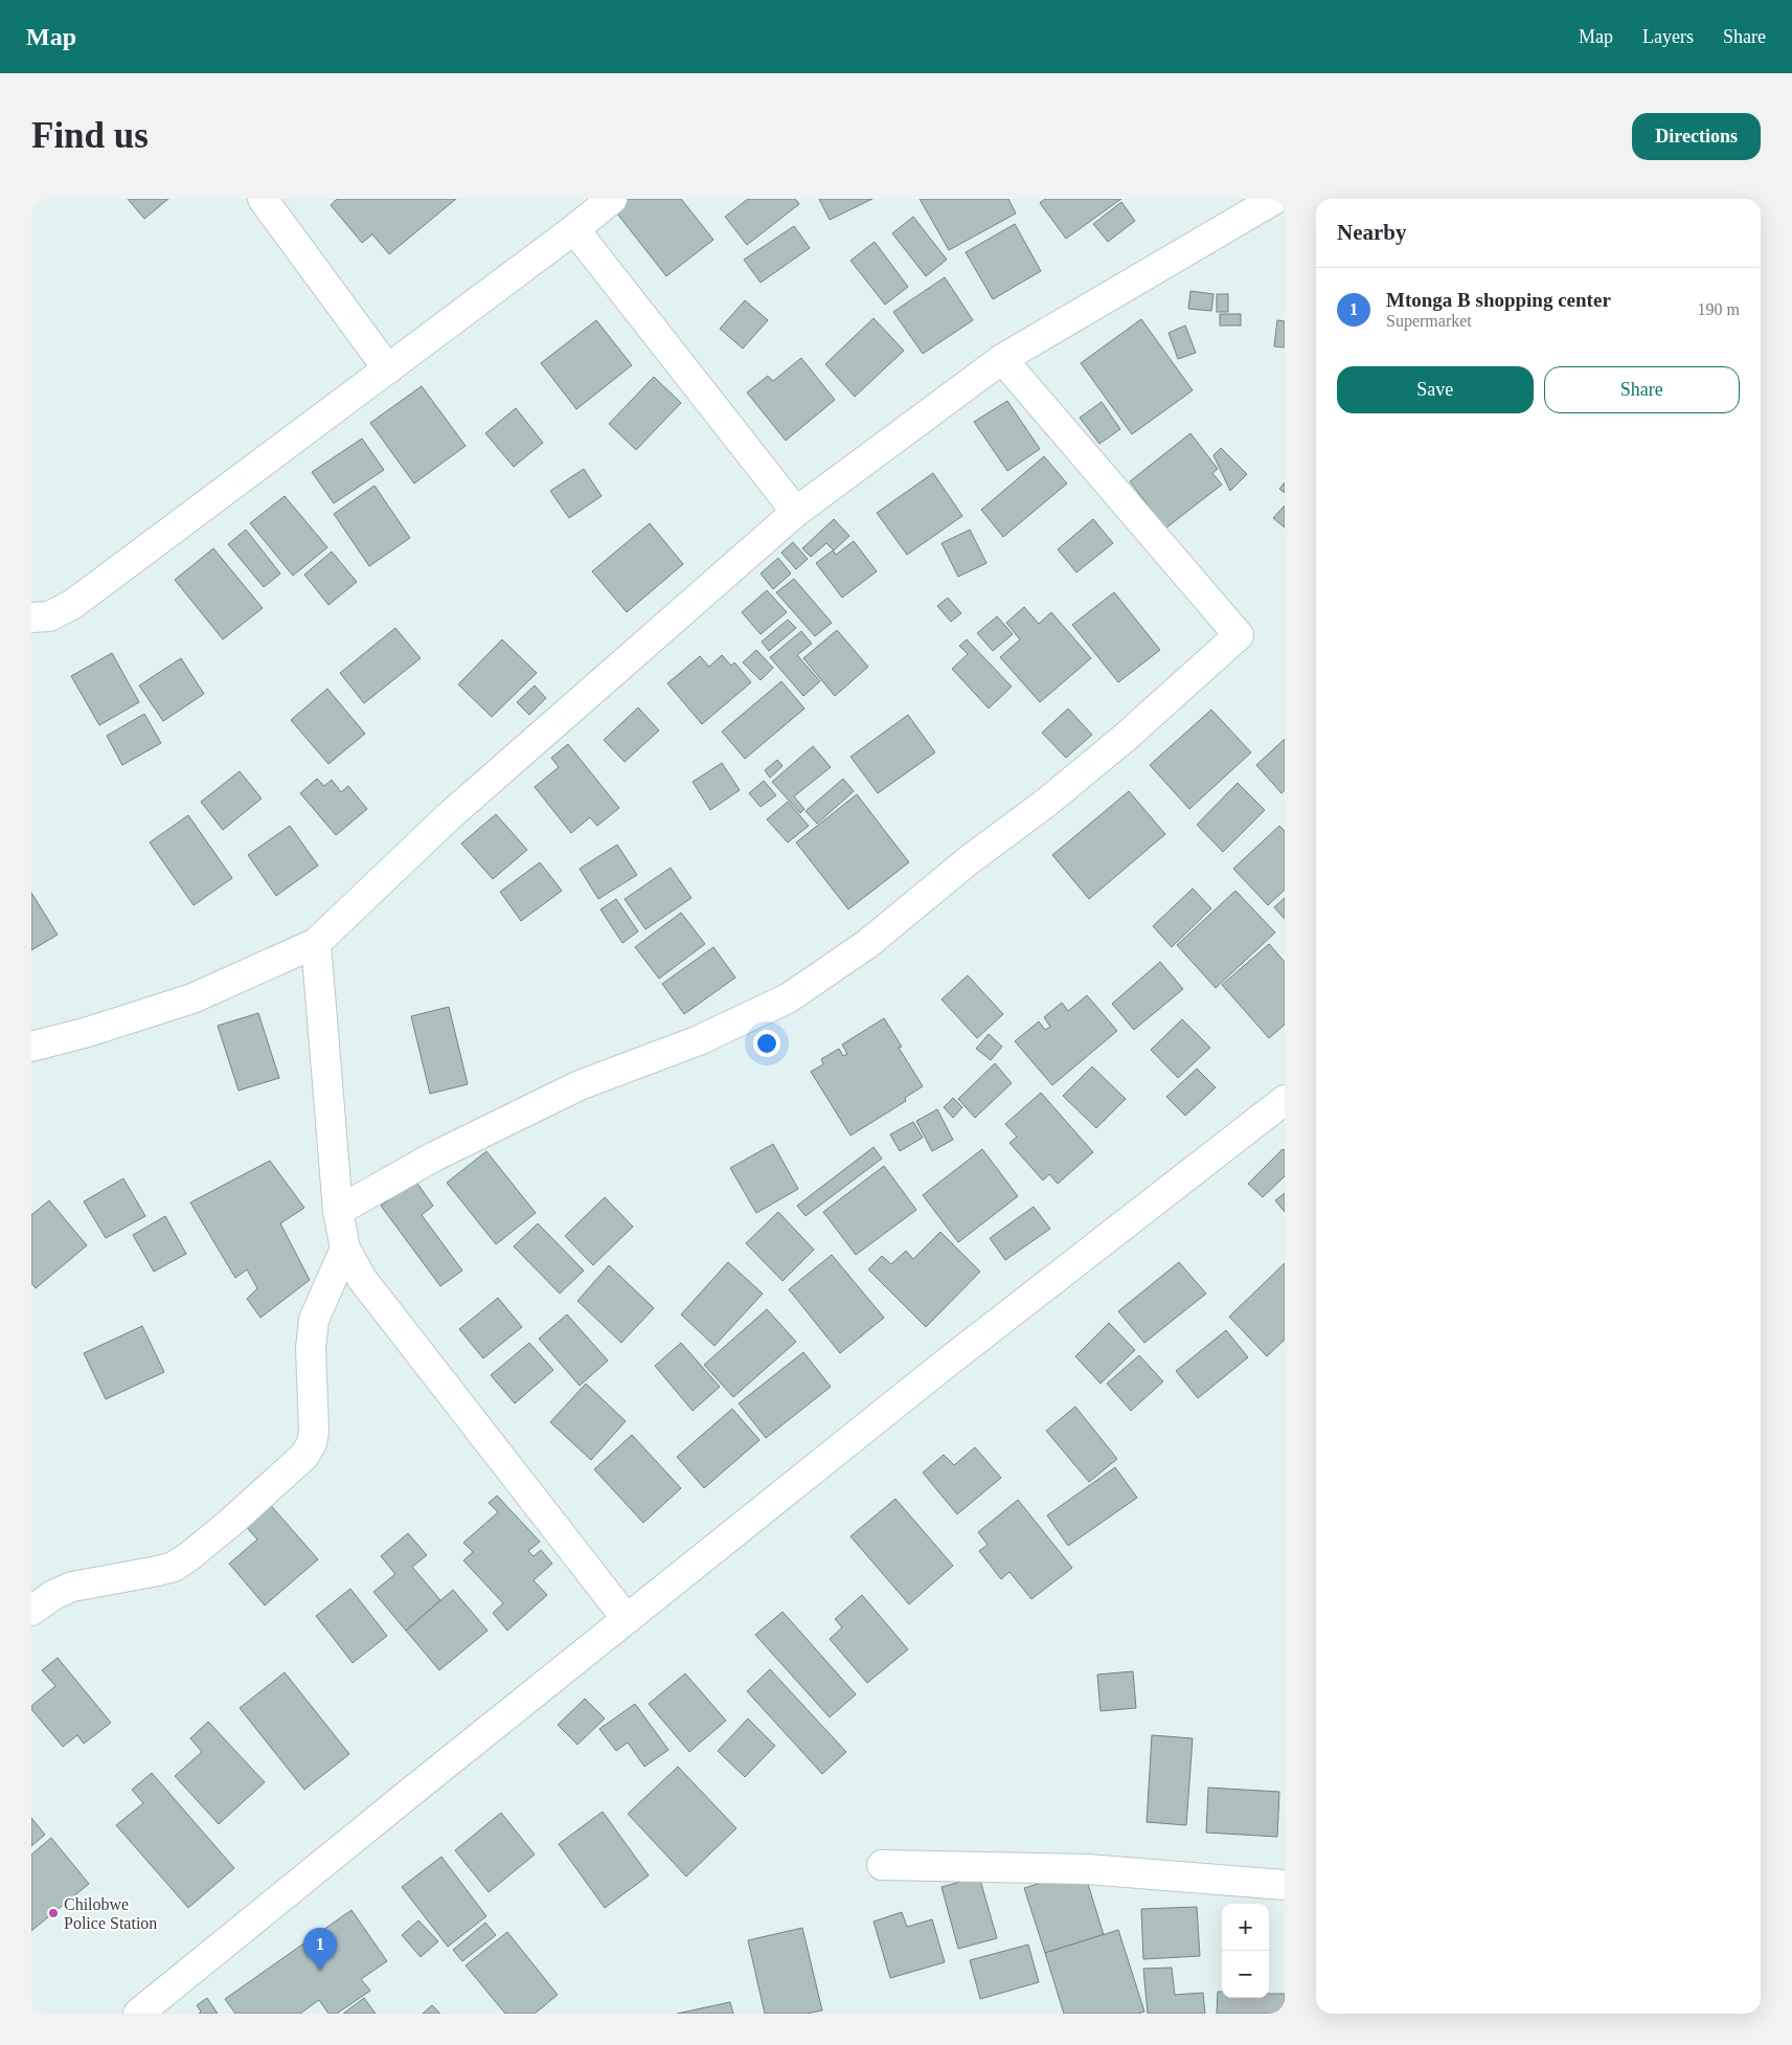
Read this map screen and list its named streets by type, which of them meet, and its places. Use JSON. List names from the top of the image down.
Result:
{
  "places": ["Chilobwe Police Station"],
  "page": {
    "header": "Map",
    "nav": ["Map", "Layers", "Share"],
    "buttons": [
      "Directions",
      ["Save", "Share"]
    ],
    "title": "Find us",
    "heading": "Nearby",
    "list": [
      {
        "mark": "1",
        "name": "Mtonga B shopping center",
        "note": "Supermarket",
        "value": "190 m"
      }
    ],
    "map_buttons": ["+", "−"],
    "pins": "1"
  }
}
